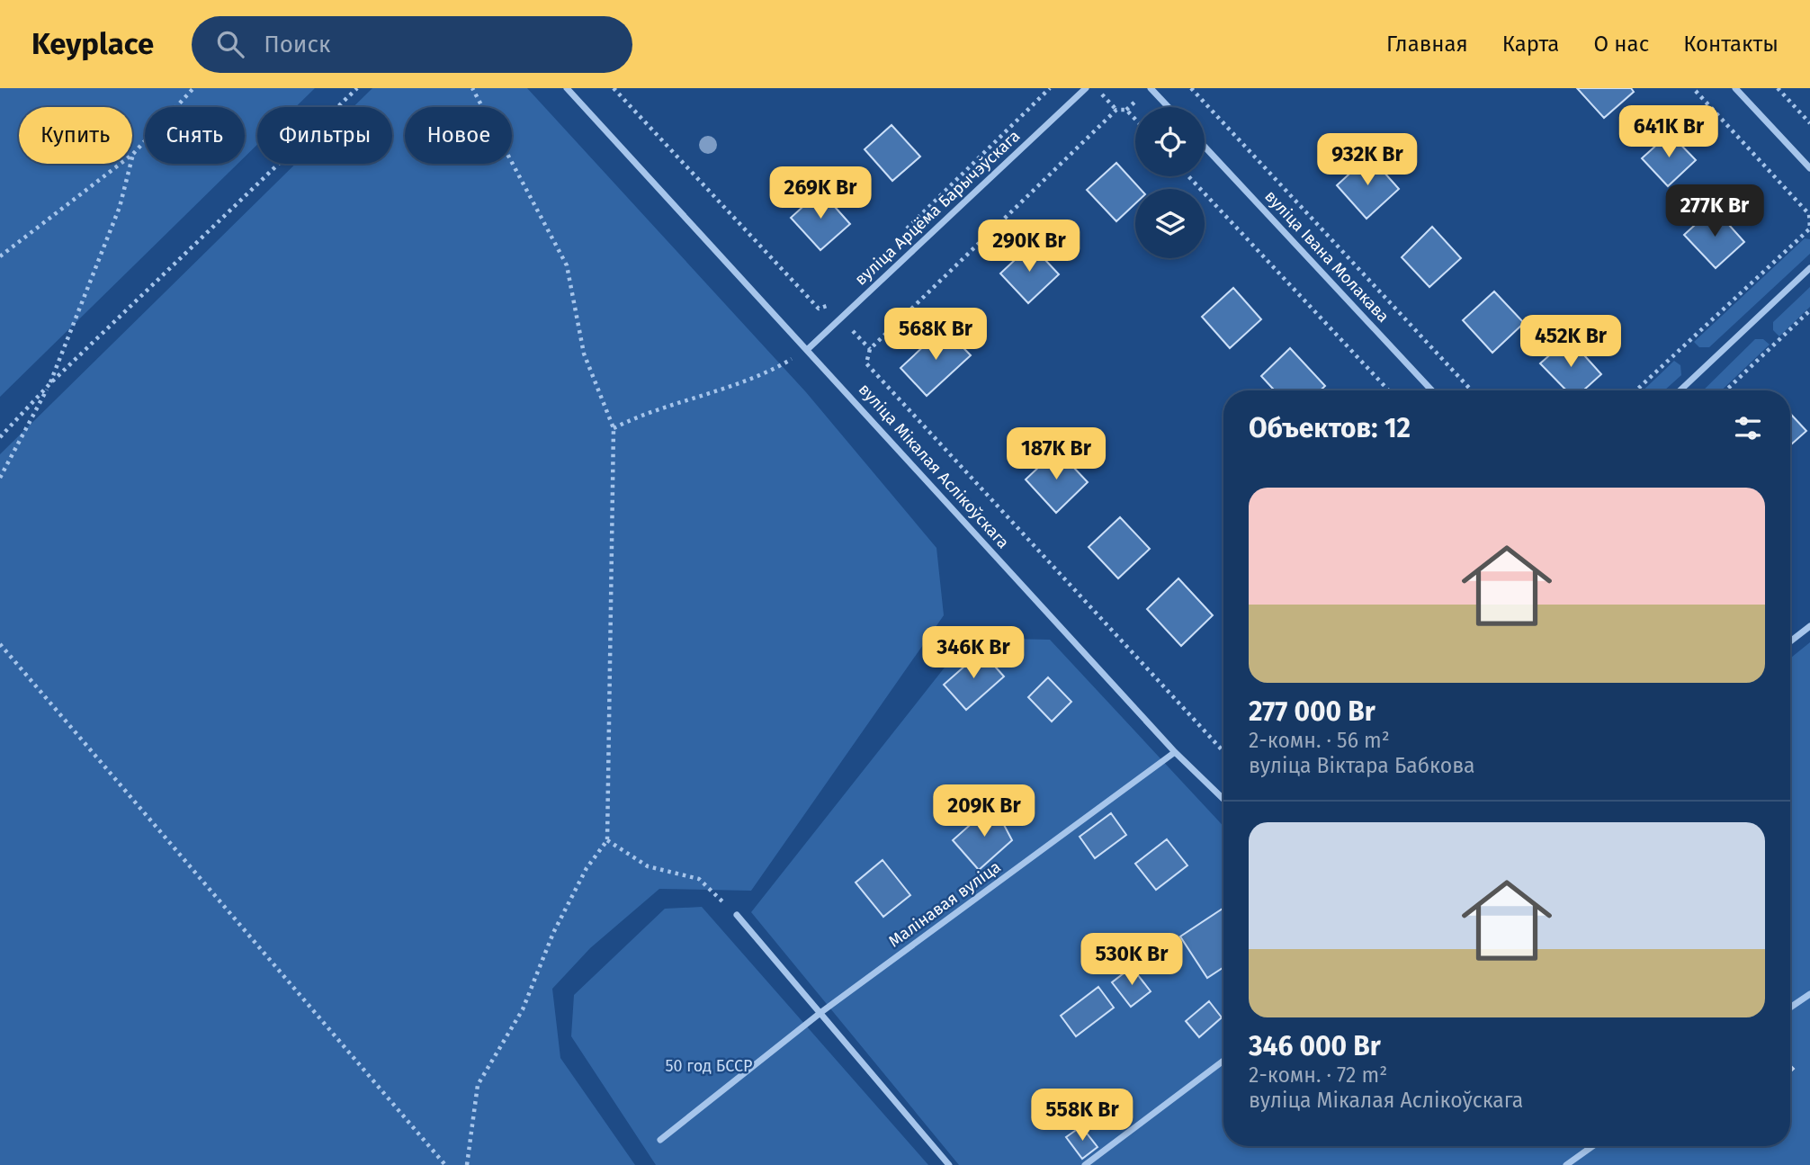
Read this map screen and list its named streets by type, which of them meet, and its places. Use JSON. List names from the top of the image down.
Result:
{
  "streets": {
    "street": [
      "вуліца Арцёма Барычэўскага",
      "вуліца Івана Молакава",
      "вуліца Мікалая Аслікоўскага",
      "Малінавая вуліца"
    ]
  },
  "crossings": [
    ["вуліца Арцёма Барычэўскага", "вуліца Мікалая Аслікоўскага"],
    ["вуліца Мікалая Аслікоўскага", "Малінавая вуліца"]
  ],
  "parks": ["50 год БССР"],
  "page": {
    "header": "Keyplace",
    "search": "Поиск",
    "nav": [
      "Главная",
      "Карта",
      "О нас",
      "Контакты"
    ],
    "price": [
      "641K Br",
      "932K Br",
      "269K Br",
      "277K Br",
      "290K Br",
      "568K Br",
      "452K Br",
      "187K Br",
      "346K Br",
      "209K Br",
      "530K Br",
      "558K Br"
    ],
    "chip": [
      "Купить",
      "Снять",
      "Фильтры",
      "Новое"
    ],
    "heading": "Объектов: 12",
    "list": [
      {
        "name": "277 000 Br",
        "note": "2-комн. · 56 m² · вуліца Віктара Бабкова"
      },
      {
        "name": "346 000 Br",
        "note": "2-комн. · 72 m² · вуліца Мікалая Аслікоўскага"
      }
    ]
  }
}
